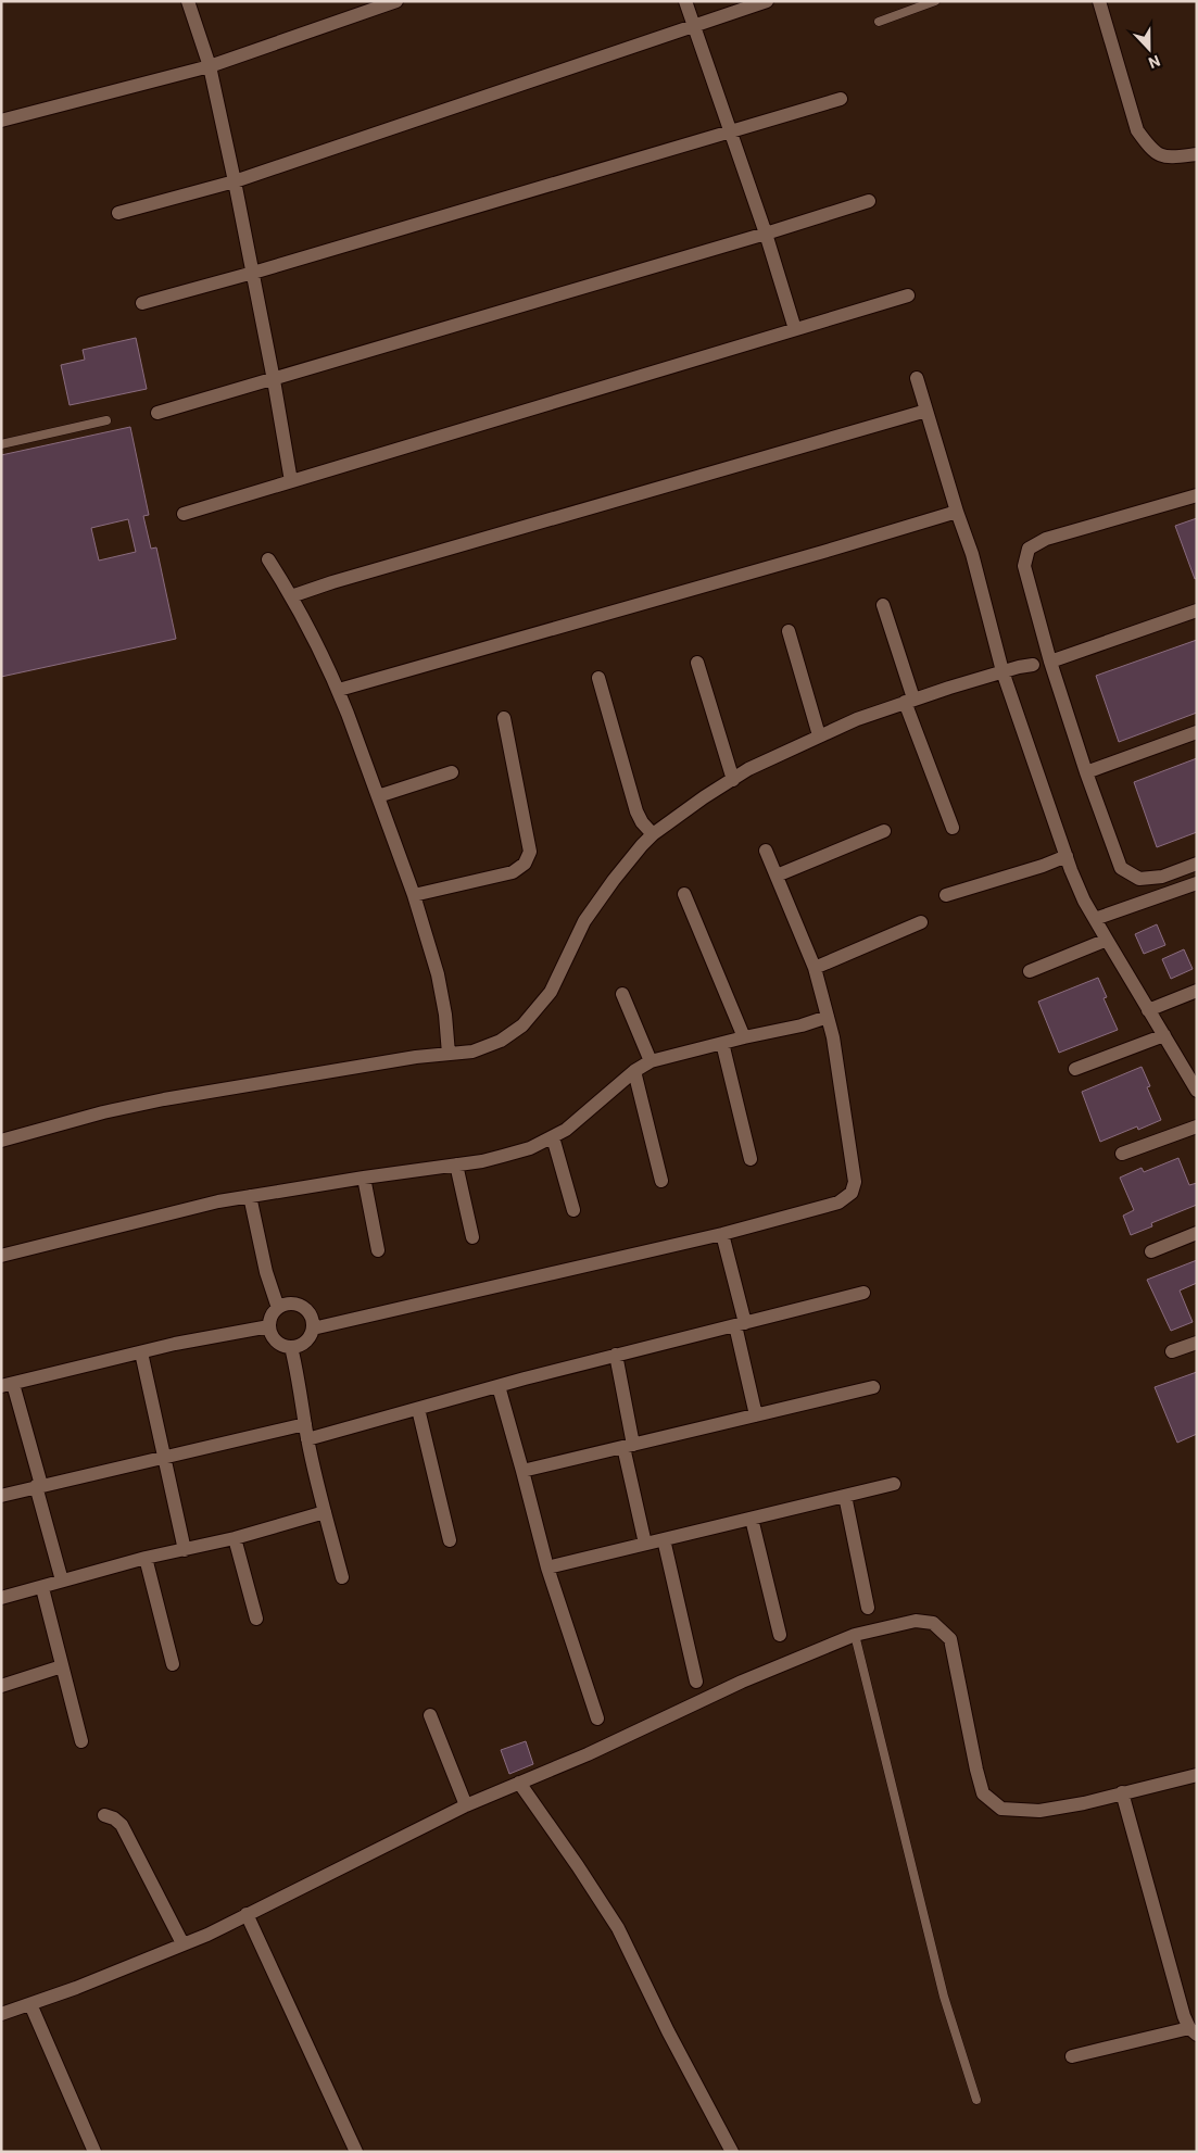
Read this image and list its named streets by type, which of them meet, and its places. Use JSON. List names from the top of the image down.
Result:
{
  "north": "bottom"
}
